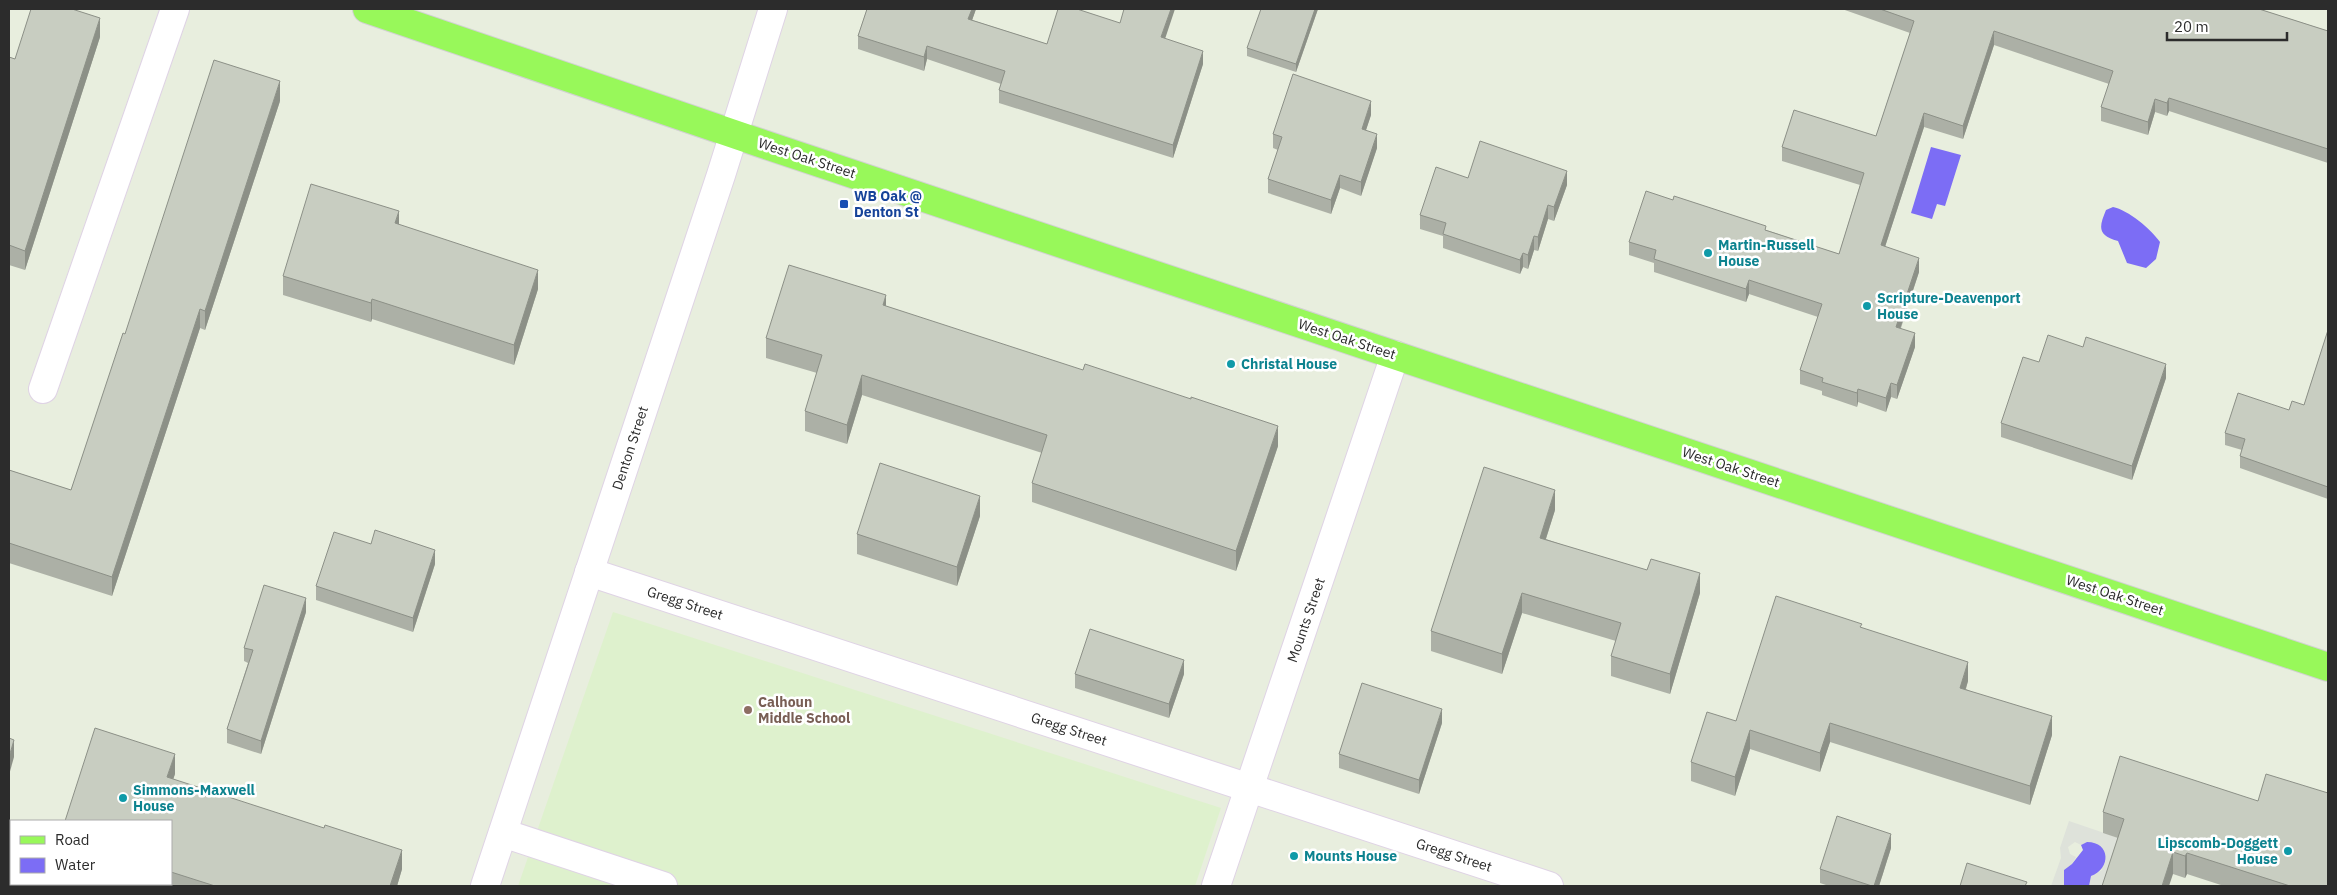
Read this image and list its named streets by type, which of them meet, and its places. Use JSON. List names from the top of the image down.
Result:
{
  "streets": {
    "main road": ["West Oak Street"],
    "street": ["Denton Street", "Gregg Street", "Mounts Street"]
  },
  "crossings": [
    ["West Oak Street", "Denton Street"],
    ["West Oak Street", "Mounts Street"],
    ["Denton Street", "Gregg Street"],
    ["Gregg Street", "Mounts Street"]
  ],
  "places": {
    "transit": ["WB Oak @ Denton St"],
    "other": [
      "Martin-Russell House",
      "Scripture-Deavenport House",
      "Christal House",
      "Calhoun Middle School",
      "Simmons-Maxwell House",
      "Lipscomb-Doggett House",
      "Mounts House"
    ]
  },
  "legend": ["Road", "Water"],
  "scale_bar": "20 m"
}
